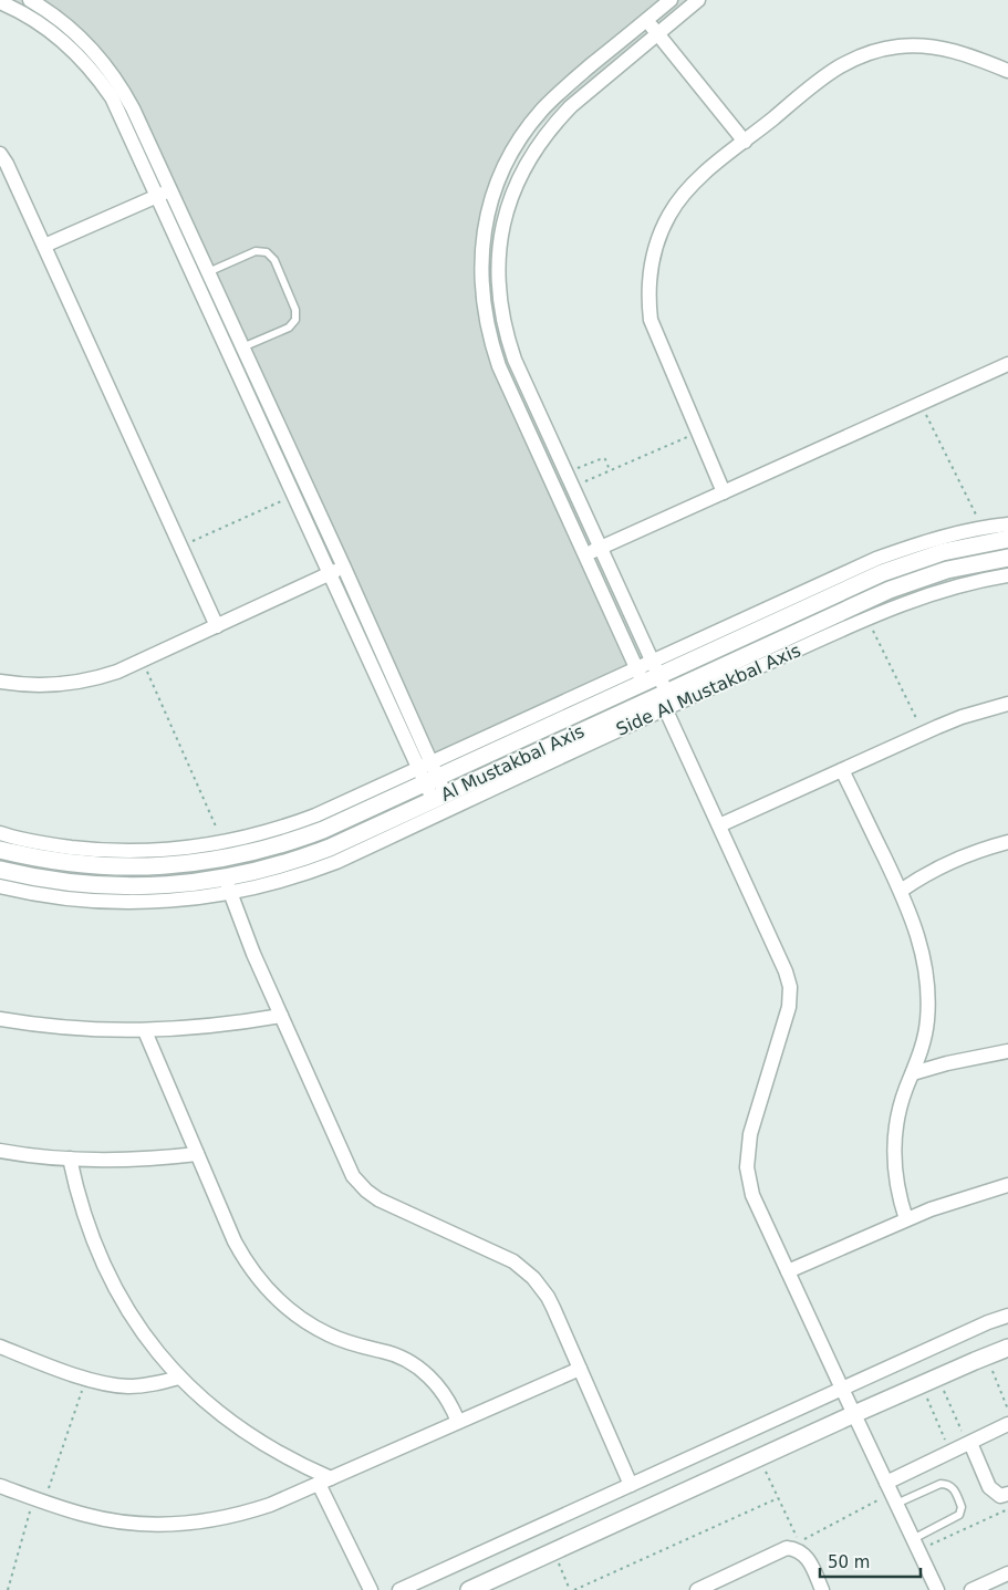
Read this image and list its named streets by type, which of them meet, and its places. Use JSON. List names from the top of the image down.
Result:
{
  "streets": {
    "street": ["Side Al Mustakbal Axis", "Al Mustakbal Axis"]
  },
  "crossings": [
    ["Side Al Mustakbal Axis", "Al Mustakbal Axis"]
  ],
  "scale_bar": "50 m"
}
